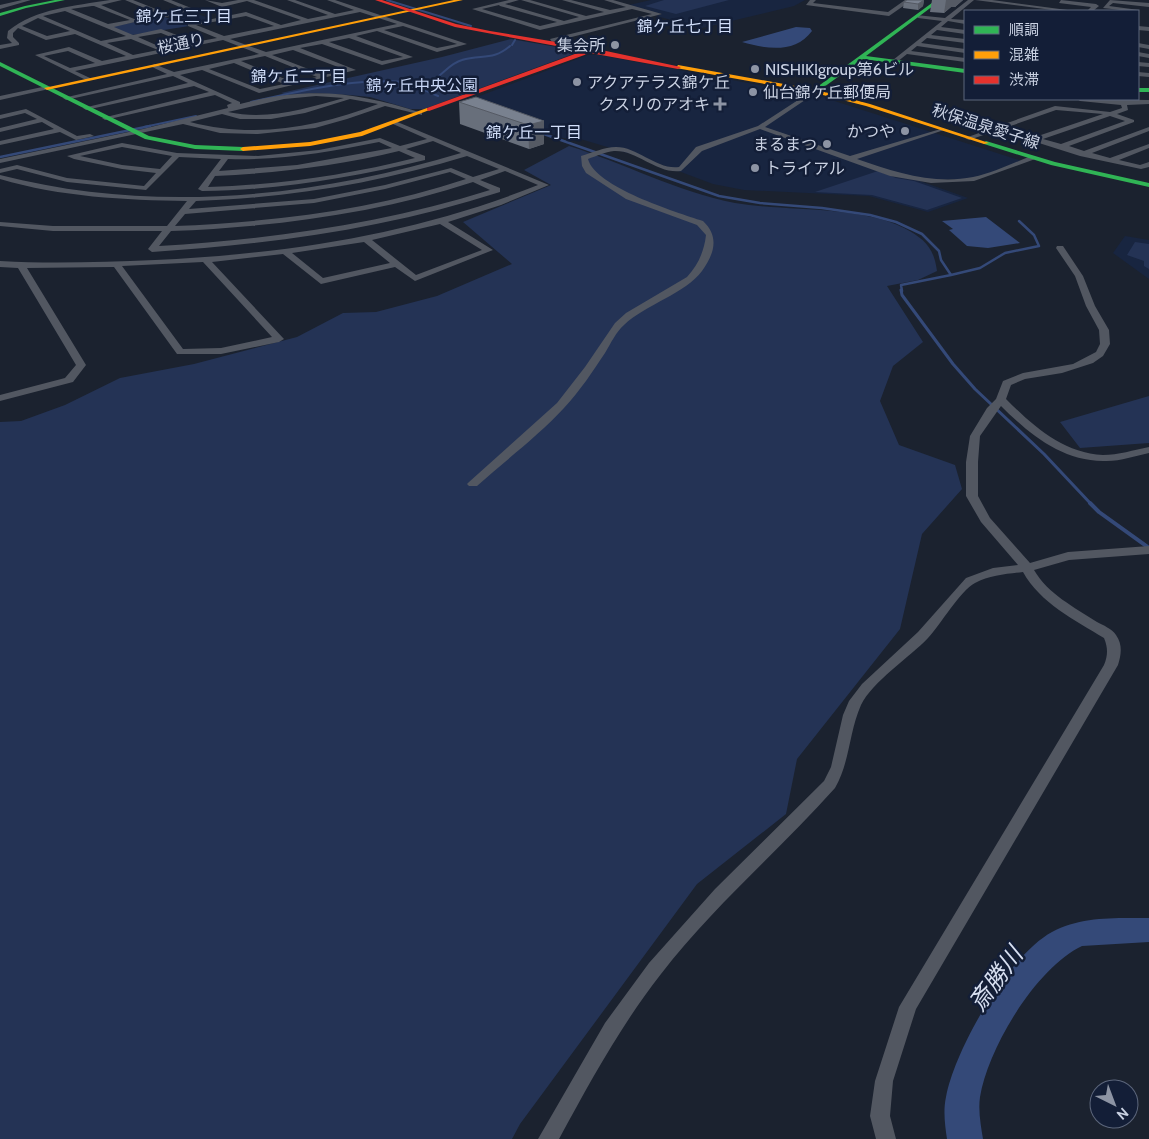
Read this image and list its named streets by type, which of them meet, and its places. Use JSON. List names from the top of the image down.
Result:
{
  "streets": {
    "street": ["桜通り", "秋保温泉愛子線"]
  },
  "districts": [
    "錦ケ丘三丁目",
    "錦ケ丘七丁目",
    "錦ケ丘二丁目",
    "錦ケ丘一丁目"
  ],
  "water": ["斎勝川"],
  "parks": ["錦ヶ丘中央公園"],
  "places": {
    "other": [
      "集会所",
      "NISHIKIgroup第6ビル",
      "アクアテラス錦ケ丘",
      "仙台錦ケ丘郵便局",
      "かつや",
      "まるまつ",
      "トライアル"
    ],
    "health": ["クスリのアオキ"]
  },
  "legend": ["順調", "混雑", "渋滞"],
  "north": "bottom right"
}
